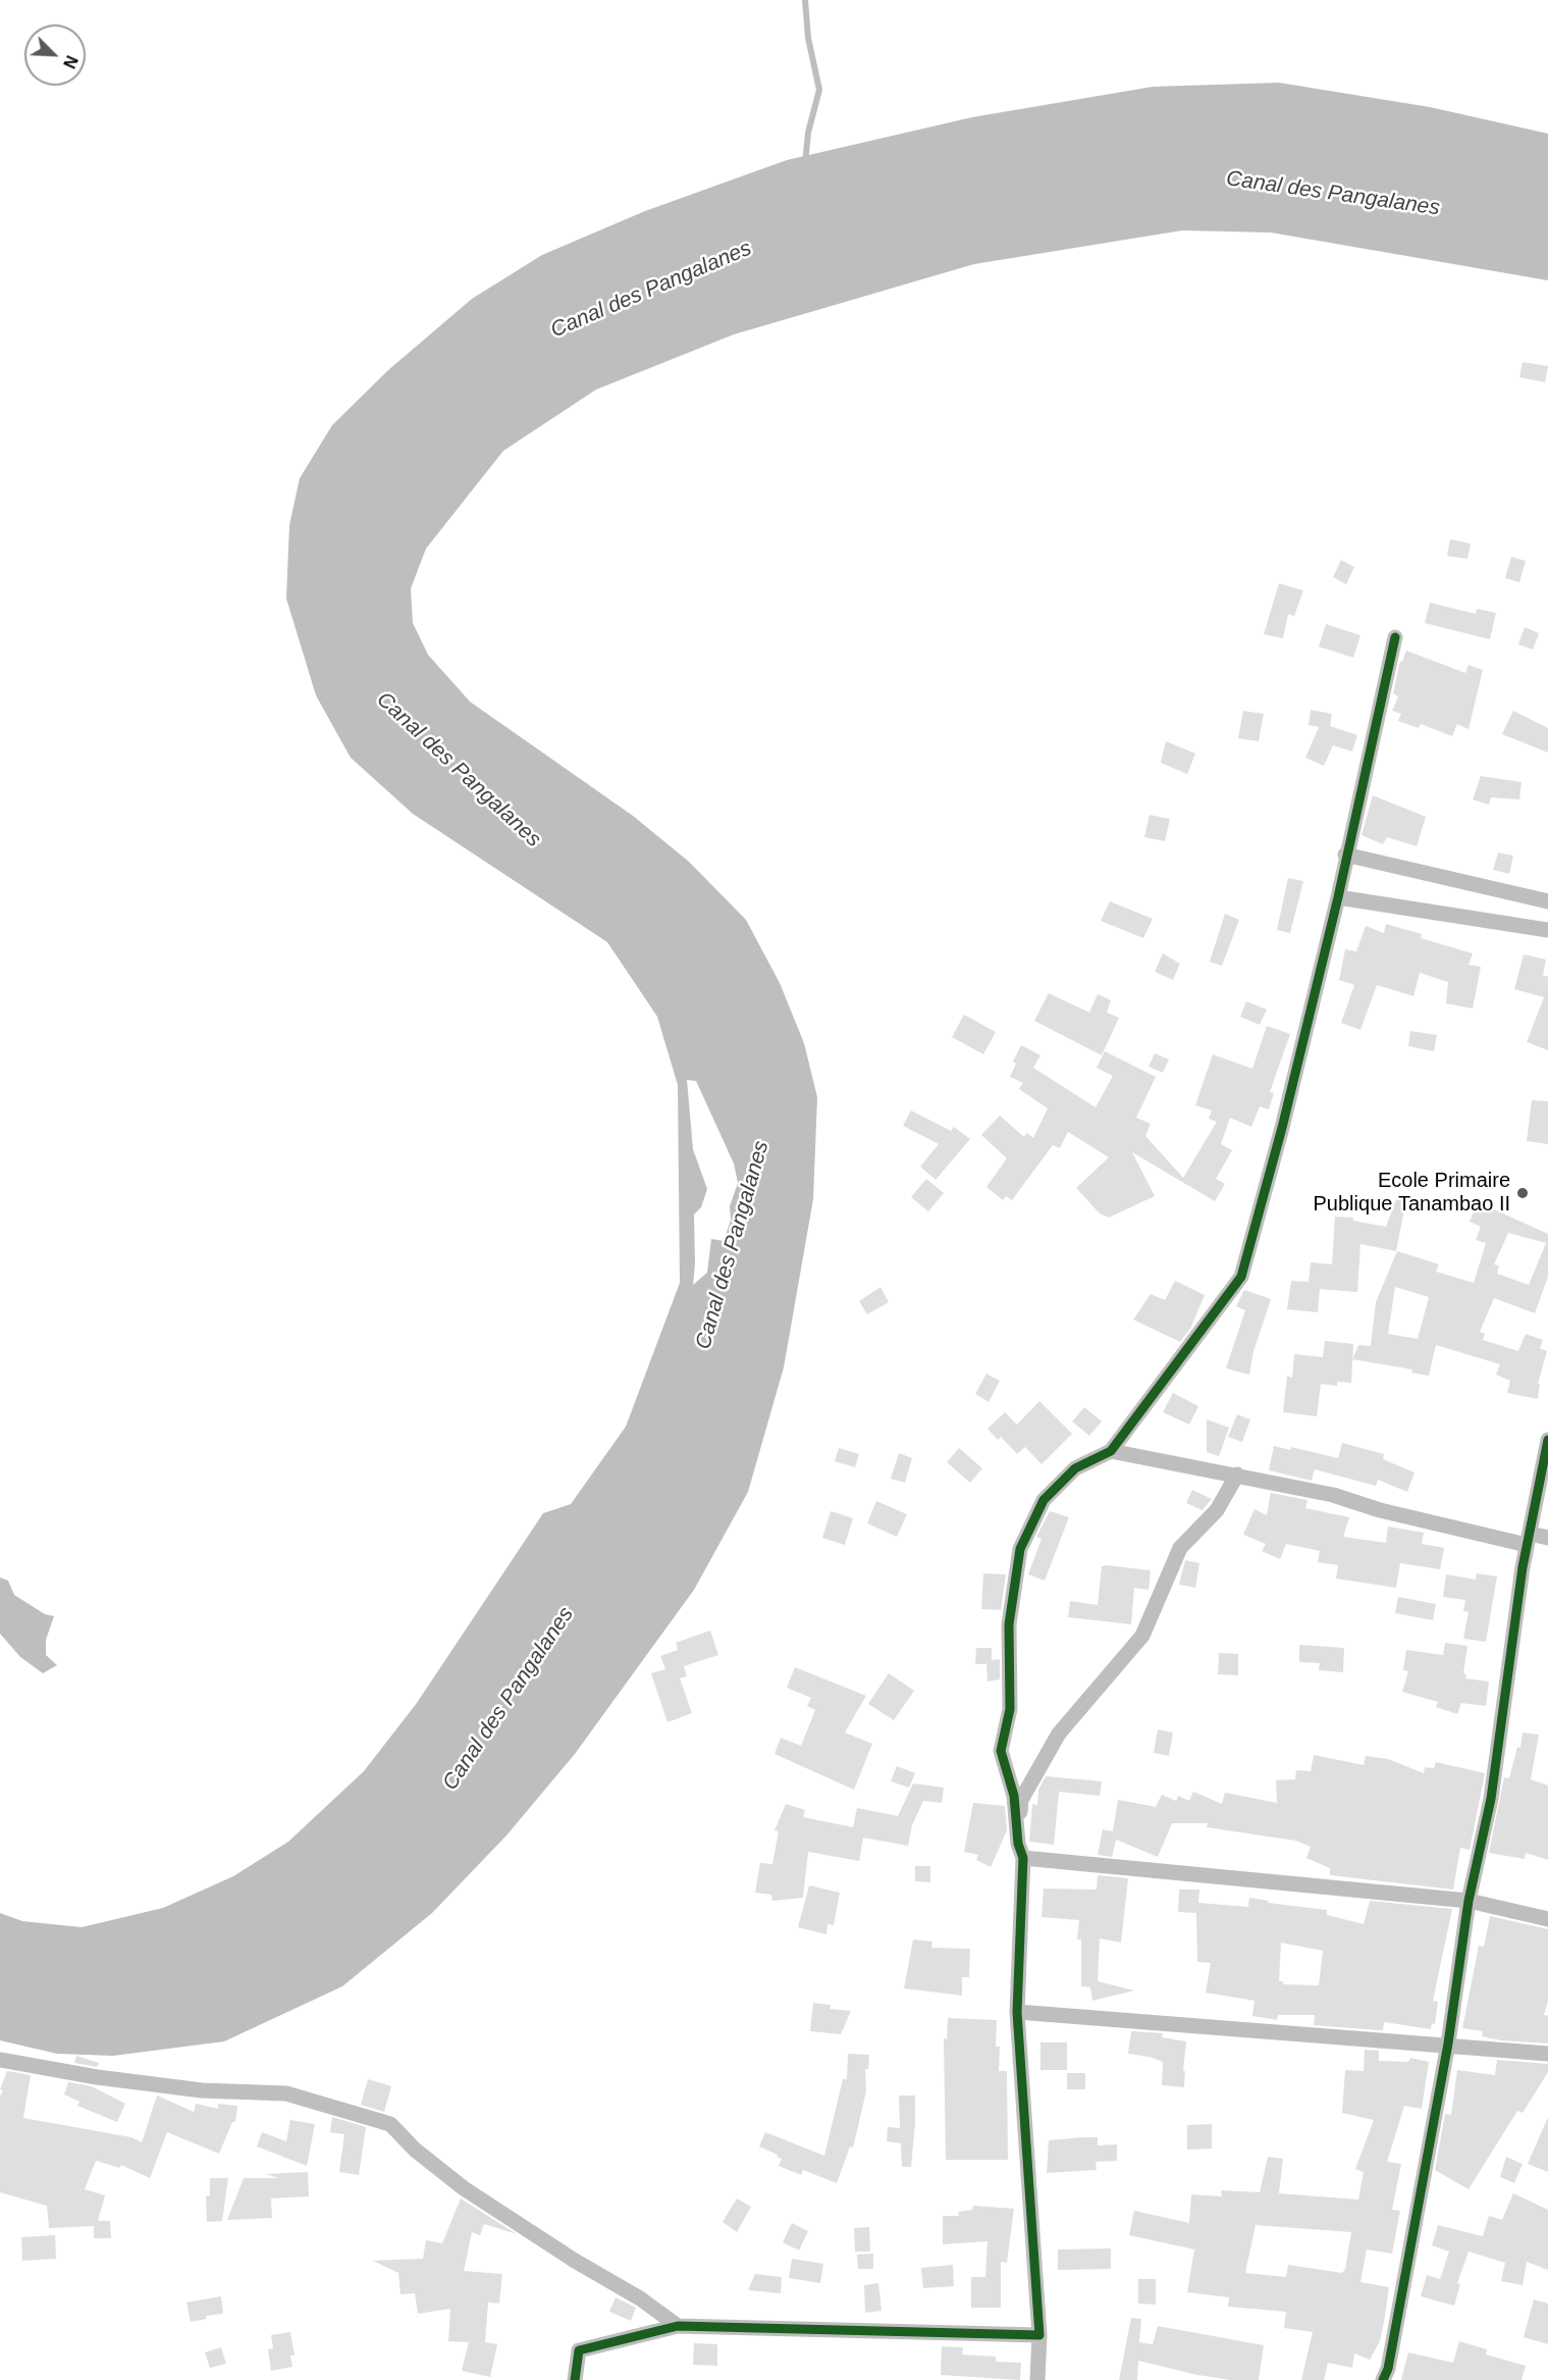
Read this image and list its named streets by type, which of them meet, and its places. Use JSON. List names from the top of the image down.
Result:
{
  "water": ["Canal des Pangalanes"],
  "places": ["Ecole Primaire Publique Tanambao II"],
  "north": "bottom right"
}
